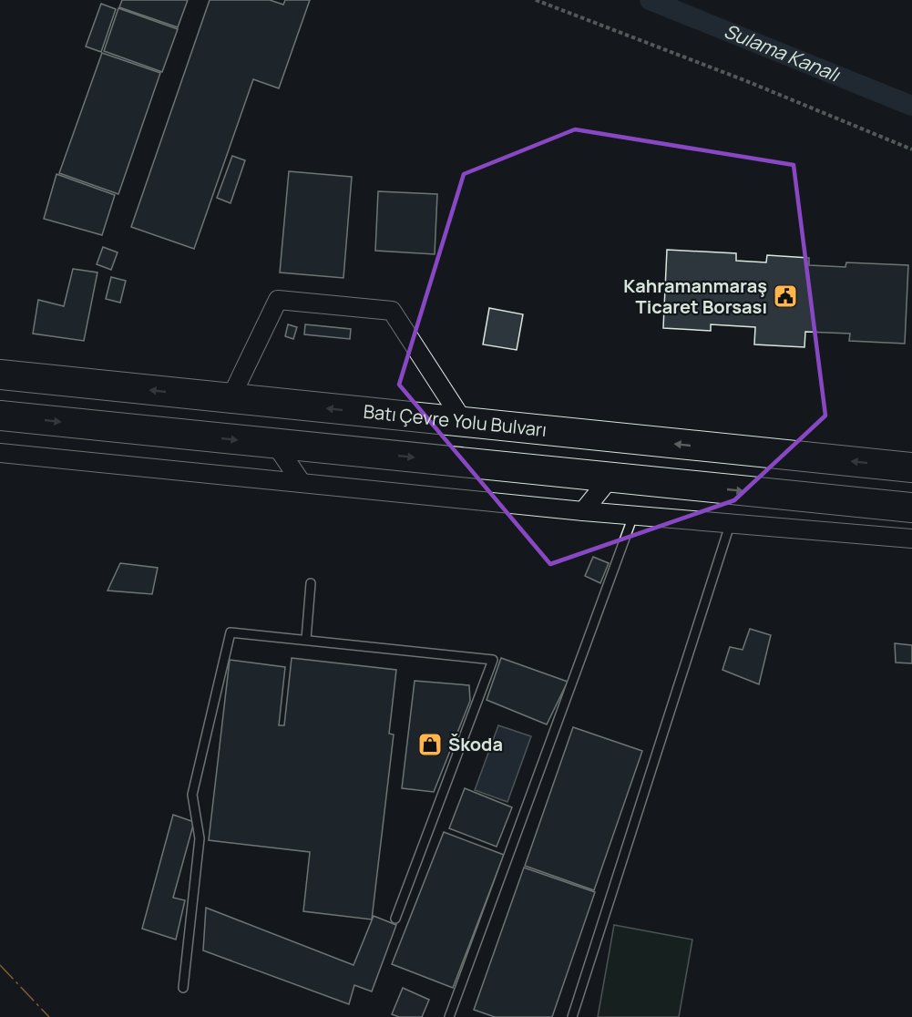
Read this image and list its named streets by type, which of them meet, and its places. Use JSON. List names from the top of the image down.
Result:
{
  "streets": {
    "highway": ["Batı Çevre Yolu Bulvarı"]
  },
  "water": ["Sulama Kanalı"],
  "places": {
    "public building": ["Kahramanmaraş Ticaret Borsası"],
    "shop": ["Škoda"]
  }
}
